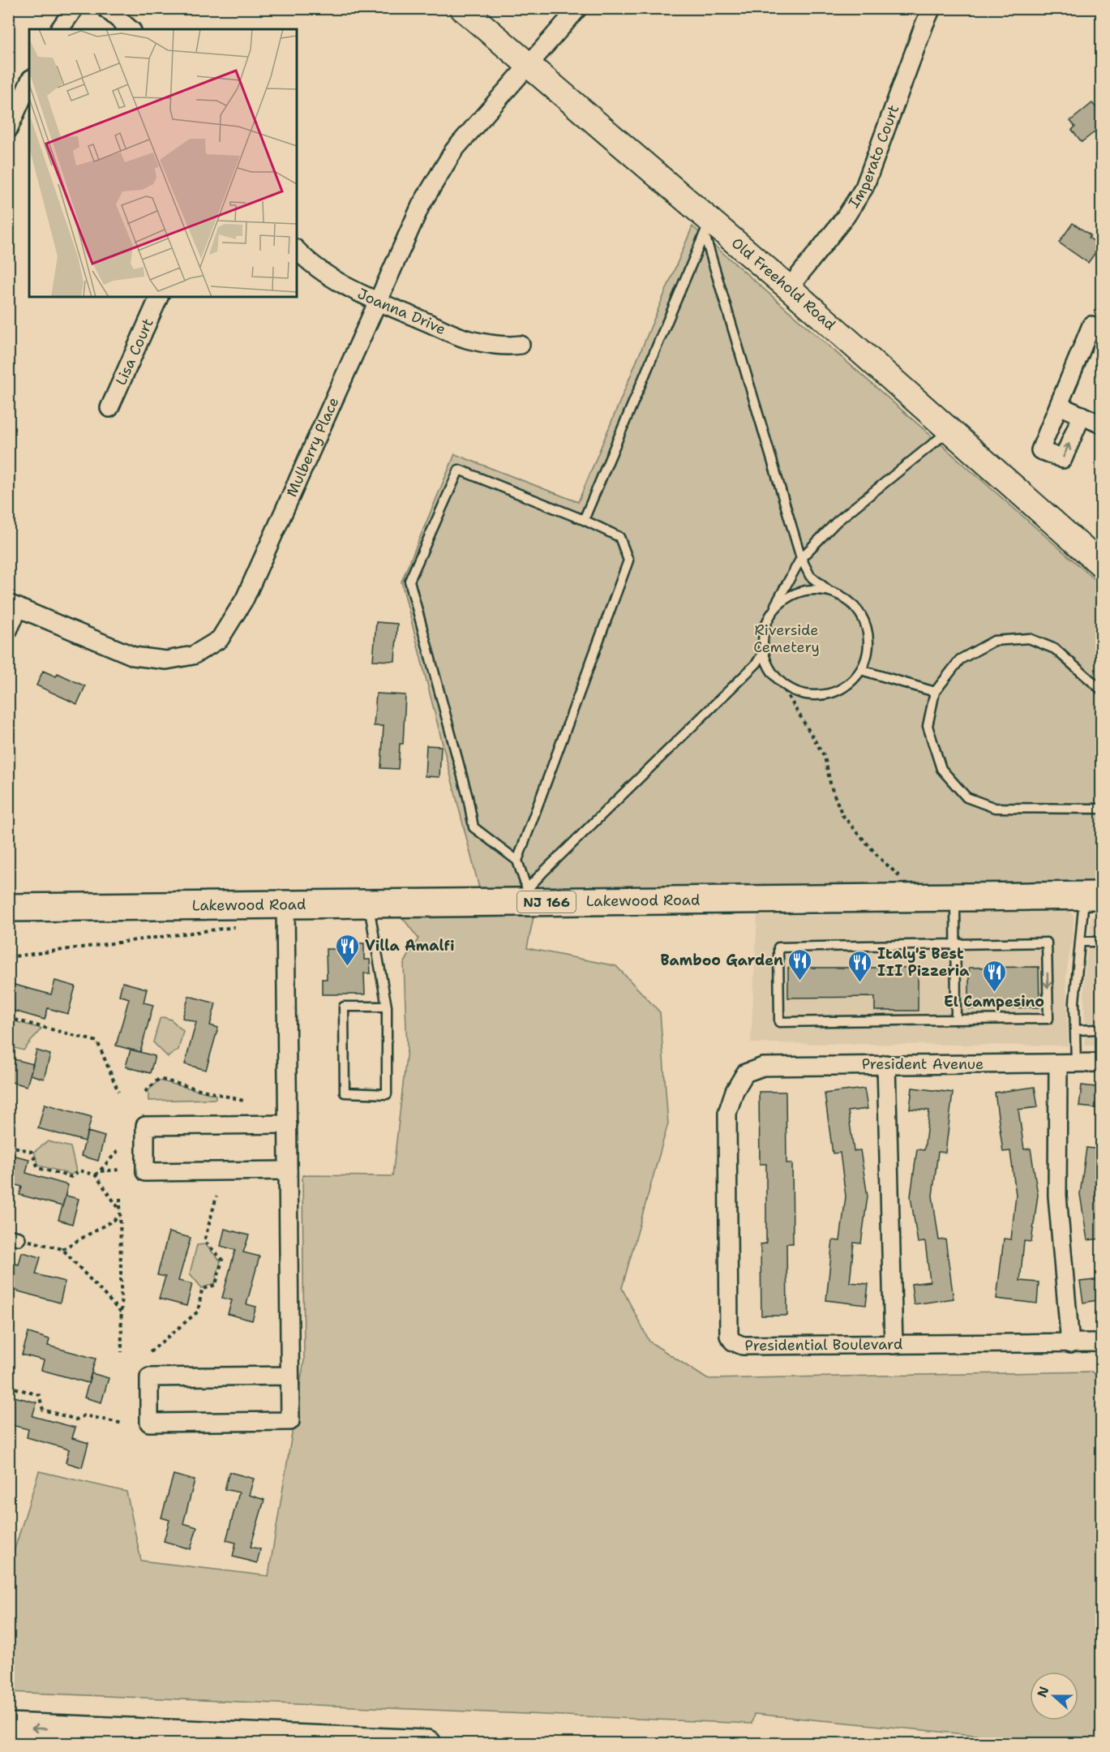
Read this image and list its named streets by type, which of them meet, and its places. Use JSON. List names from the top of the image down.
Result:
{
  "streets": {
    "main road": ["Old Freehold Road", "Lakewood Road", "NJ 166"],
    "street": [
      "Imperato Court",
      "Joanna Drive",
      "Lisa Court",
      "Mulberry Place",
      "President Avenue",
      "Presidential Boulevard"
    ]
  },
  "crossings": [
    ["Imperato Court", "Old Freehold Road"],
    ["Old Freehold Road", "Mulberry Place"],
    ["Joanna Drive", "Mulberry Place"],
    ["President Avenue", "Presidential Boulevard"]
  ],
  "parks": ["Riverside Cemetery"],
  "places": {
    "restaurant": [
      "Villa Amalfi",
      "Bamboo Garden",
      "Italy's Best III Pizzeria",
      "El Campesino"
    ]
  },
  "north": "left"
}
